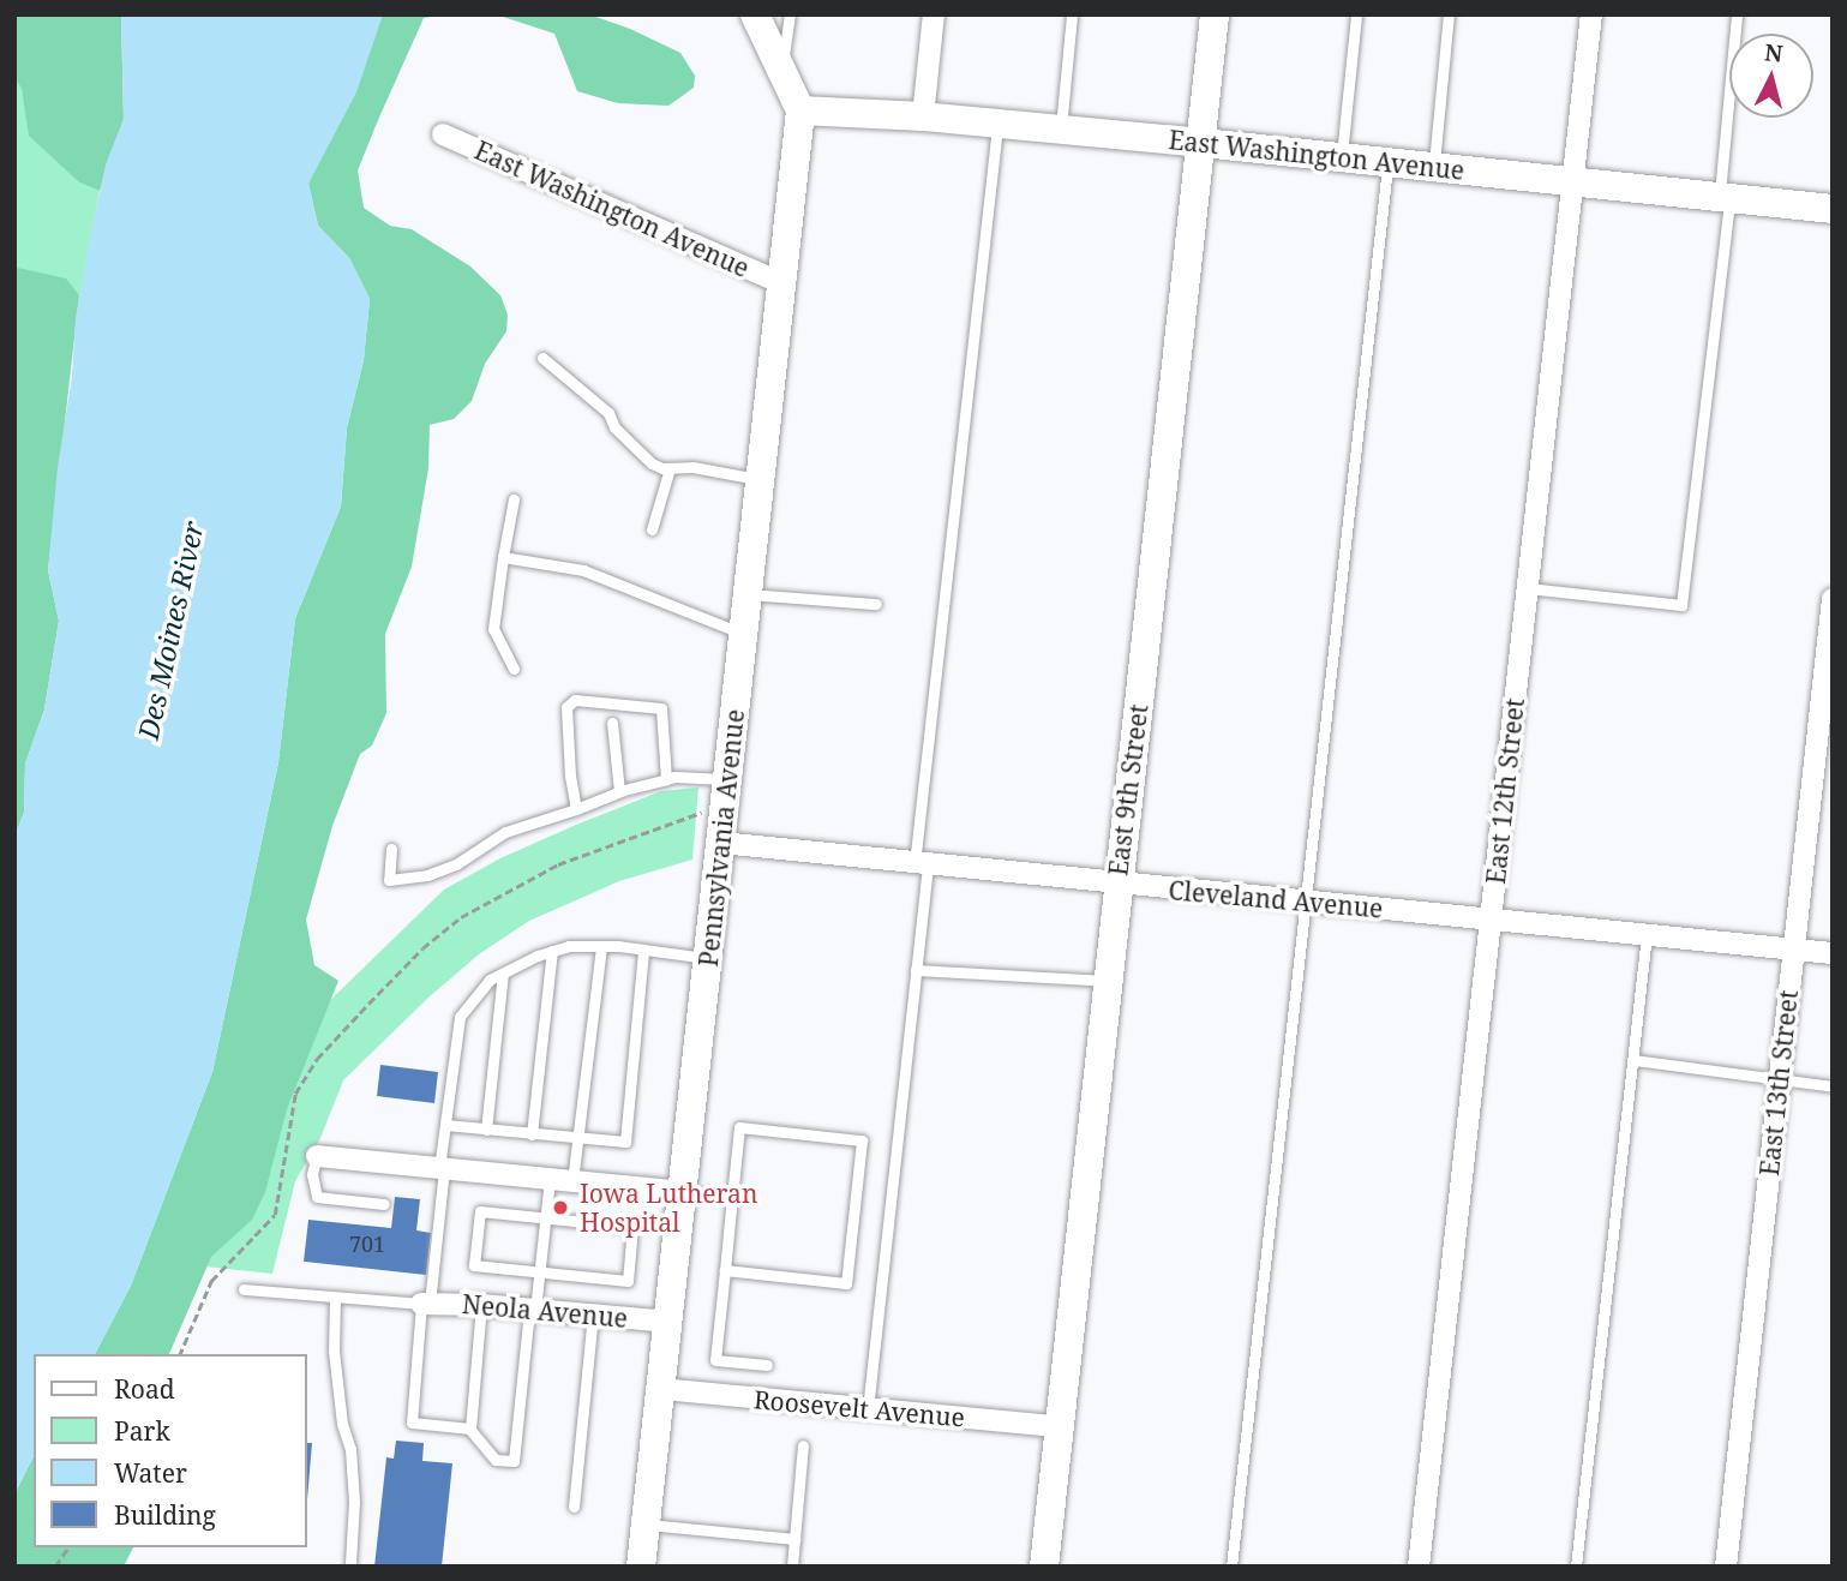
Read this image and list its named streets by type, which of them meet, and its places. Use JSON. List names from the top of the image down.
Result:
{
  "streets": {
    "street": [
      "East Washington Avenue",
      "East 9th Street",
      "East 12th Street",
      "Pennsylvania Avenue",
      "Cleveland Avenue",
      "East 13th Street",
      "Neola Avenue",
      "Roosevelt Avenue"
    ]
  },
  "crossings": [
    ["East Washington Avenue", "East 9th Street"],
    ["East Washington Avenue", "East 12th Street"],
    ["East Washington Avenue", "Pennsylvania Avenue"],
    ["East 9th Street", "Cleveland Avenue"],
    ["East 9th Street", "Roosevelt Avenue"],
    ["East 12th Street", "Cleveland Avenue"],
    ["Pennsylvania Avenue", "Cleveland Avenue"],
    ["Pennsylvania Avenue", "Neola Avenue"],
    ["Pennsylvania Avenue", "Roosevelt Avenue"],
    ["Cleveland Avenue", "East 13th Street"]
  ],
  "water": ["Des Moines River"],
  "places": ["Iowa Lutheran Hospital"],
  "house_numbers": ["701"],
  "legend": [
    "Road",
    "Park",
    "Water",
    "Building"
  ],
  "north": "top"
}
